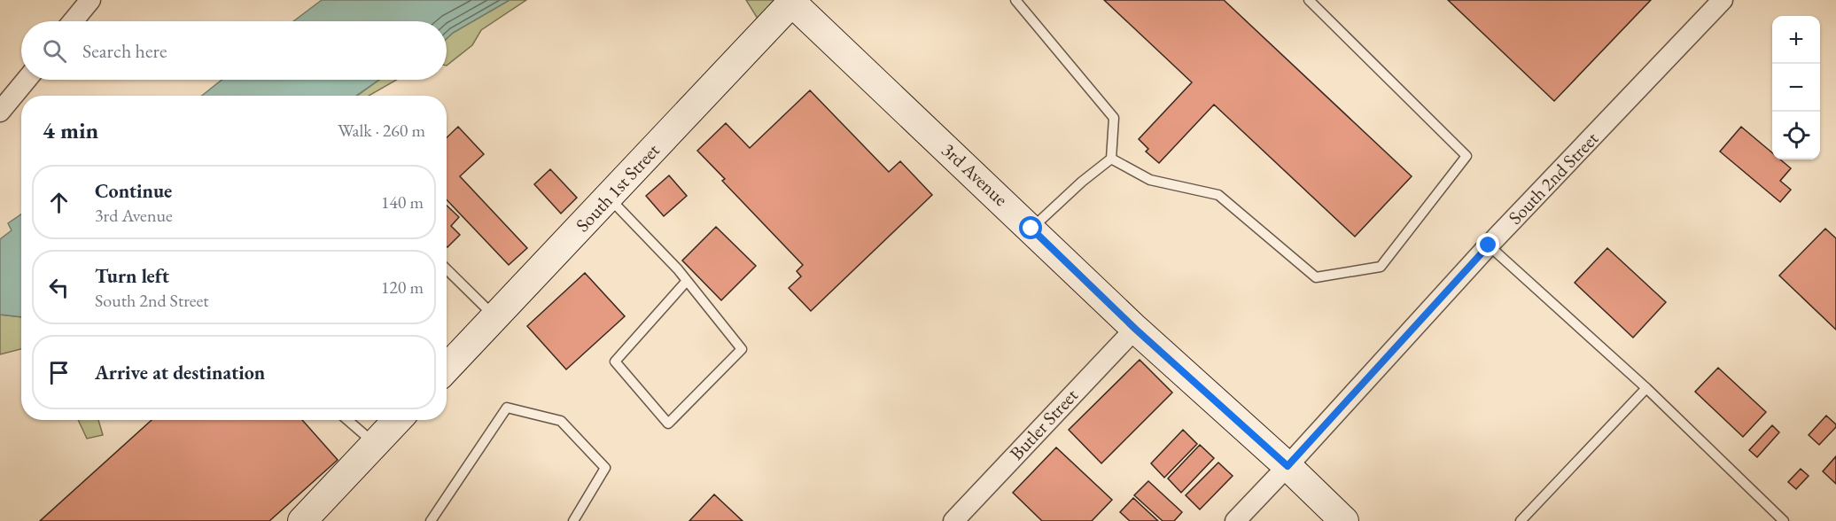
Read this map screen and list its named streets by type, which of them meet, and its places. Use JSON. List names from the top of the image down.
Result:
{
  "streets": {
    "street": [
      "3rd Avenue",
      "South 2nd Street",
      "South 1st Street",
      "Butler Street"
    ]
  },
  "crossings": [
    ["3rd Avenue", "South 2nd Street"],
    ["3rd Avenue", "South 1st Street"],
    ["3rd Avenue", "Butler Street"]
  ],
  "page": {
    "map_buttons": ["+", "−"],
    "search": "Search here",
    "heading": ["4 min", "Walk · 260 m"],
    "list": [
      ["Continue", "3rd Avenue", "140 m"],
      ["Turn left", "South 2nd Street", "120 m"],
      "Arrive at destination"
    ]
  }
}
